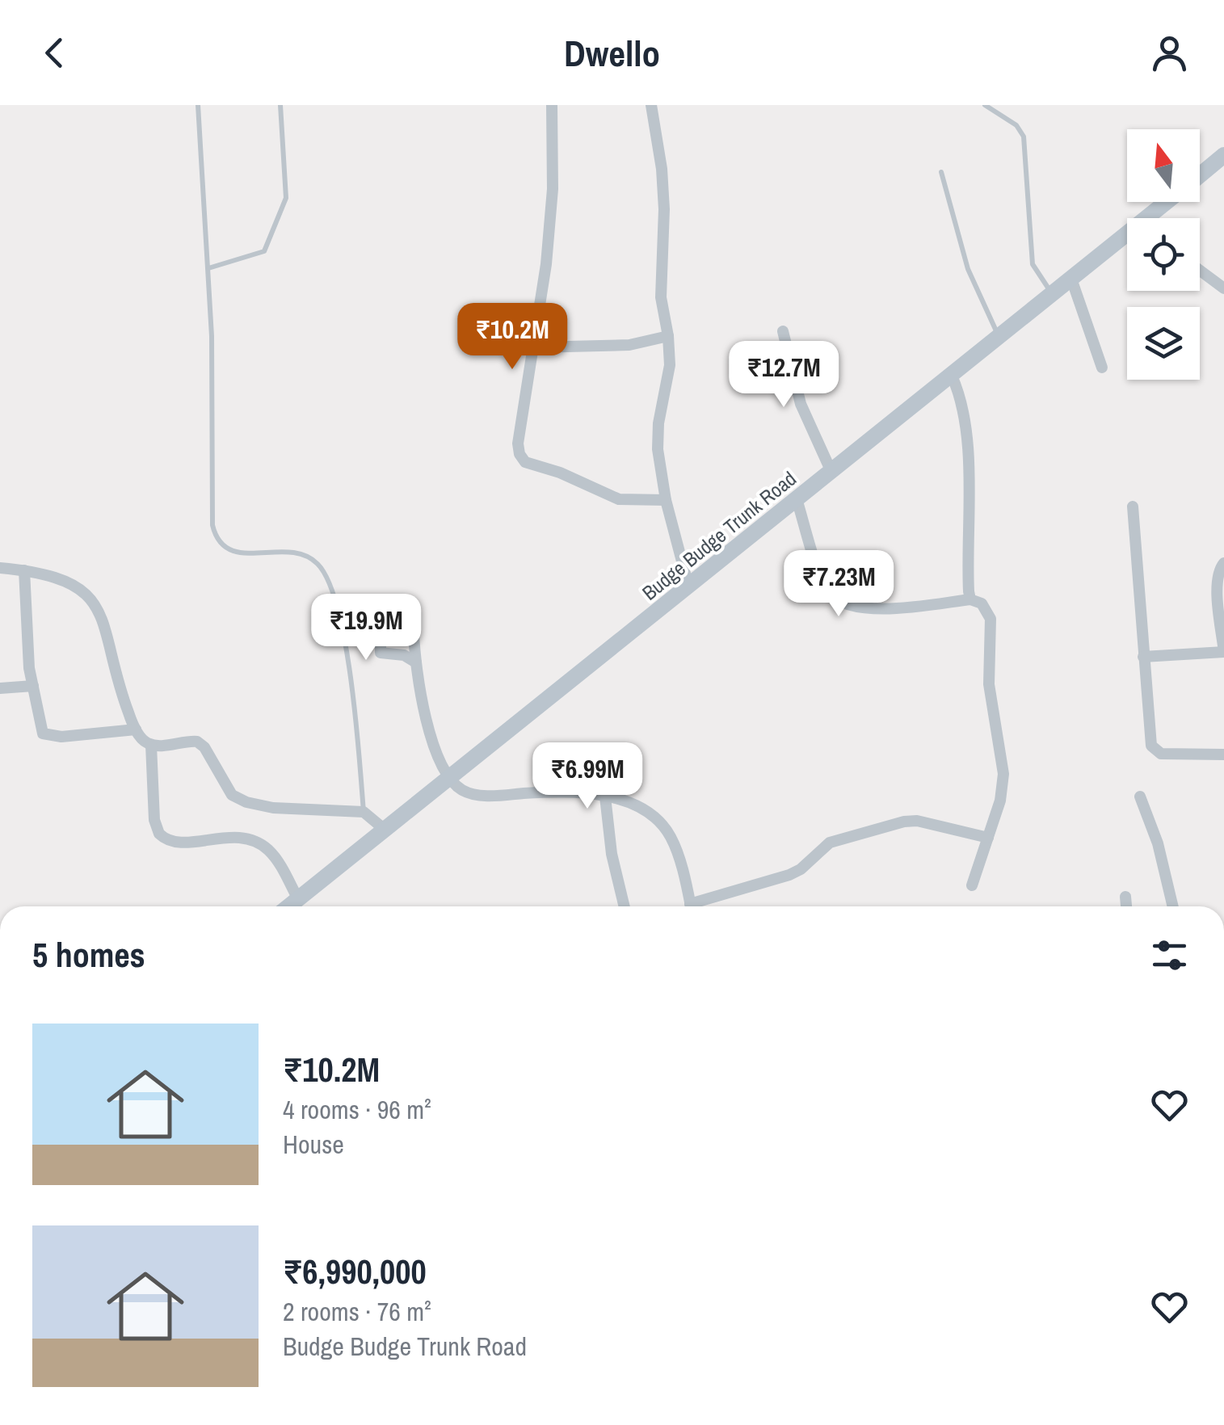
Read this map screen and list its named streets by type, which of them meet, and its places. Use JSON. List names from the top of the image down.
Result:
{
  "streets": {
    "main road": ["Budge Budge Trunk Road"]
  },
  "north": "top",
  "page": {
    "header": "Dwello",
    "price": [
      "₹10.2M",
      "₹12.7M",
      "₹7.23M",
      "₹19.9M",
      "₹6.99M"
    ],
    "heading": "5 homes",
    "list": [
      {
        "name": "₹10.2M",
        "note": "4 rooms · 96 m² · House"
      },
      {
        "name": "₹6,990,000",
        "note": "2 rooms · 76 m² · Budge Budge Trunk Road"
      }
    ]
  }
}
